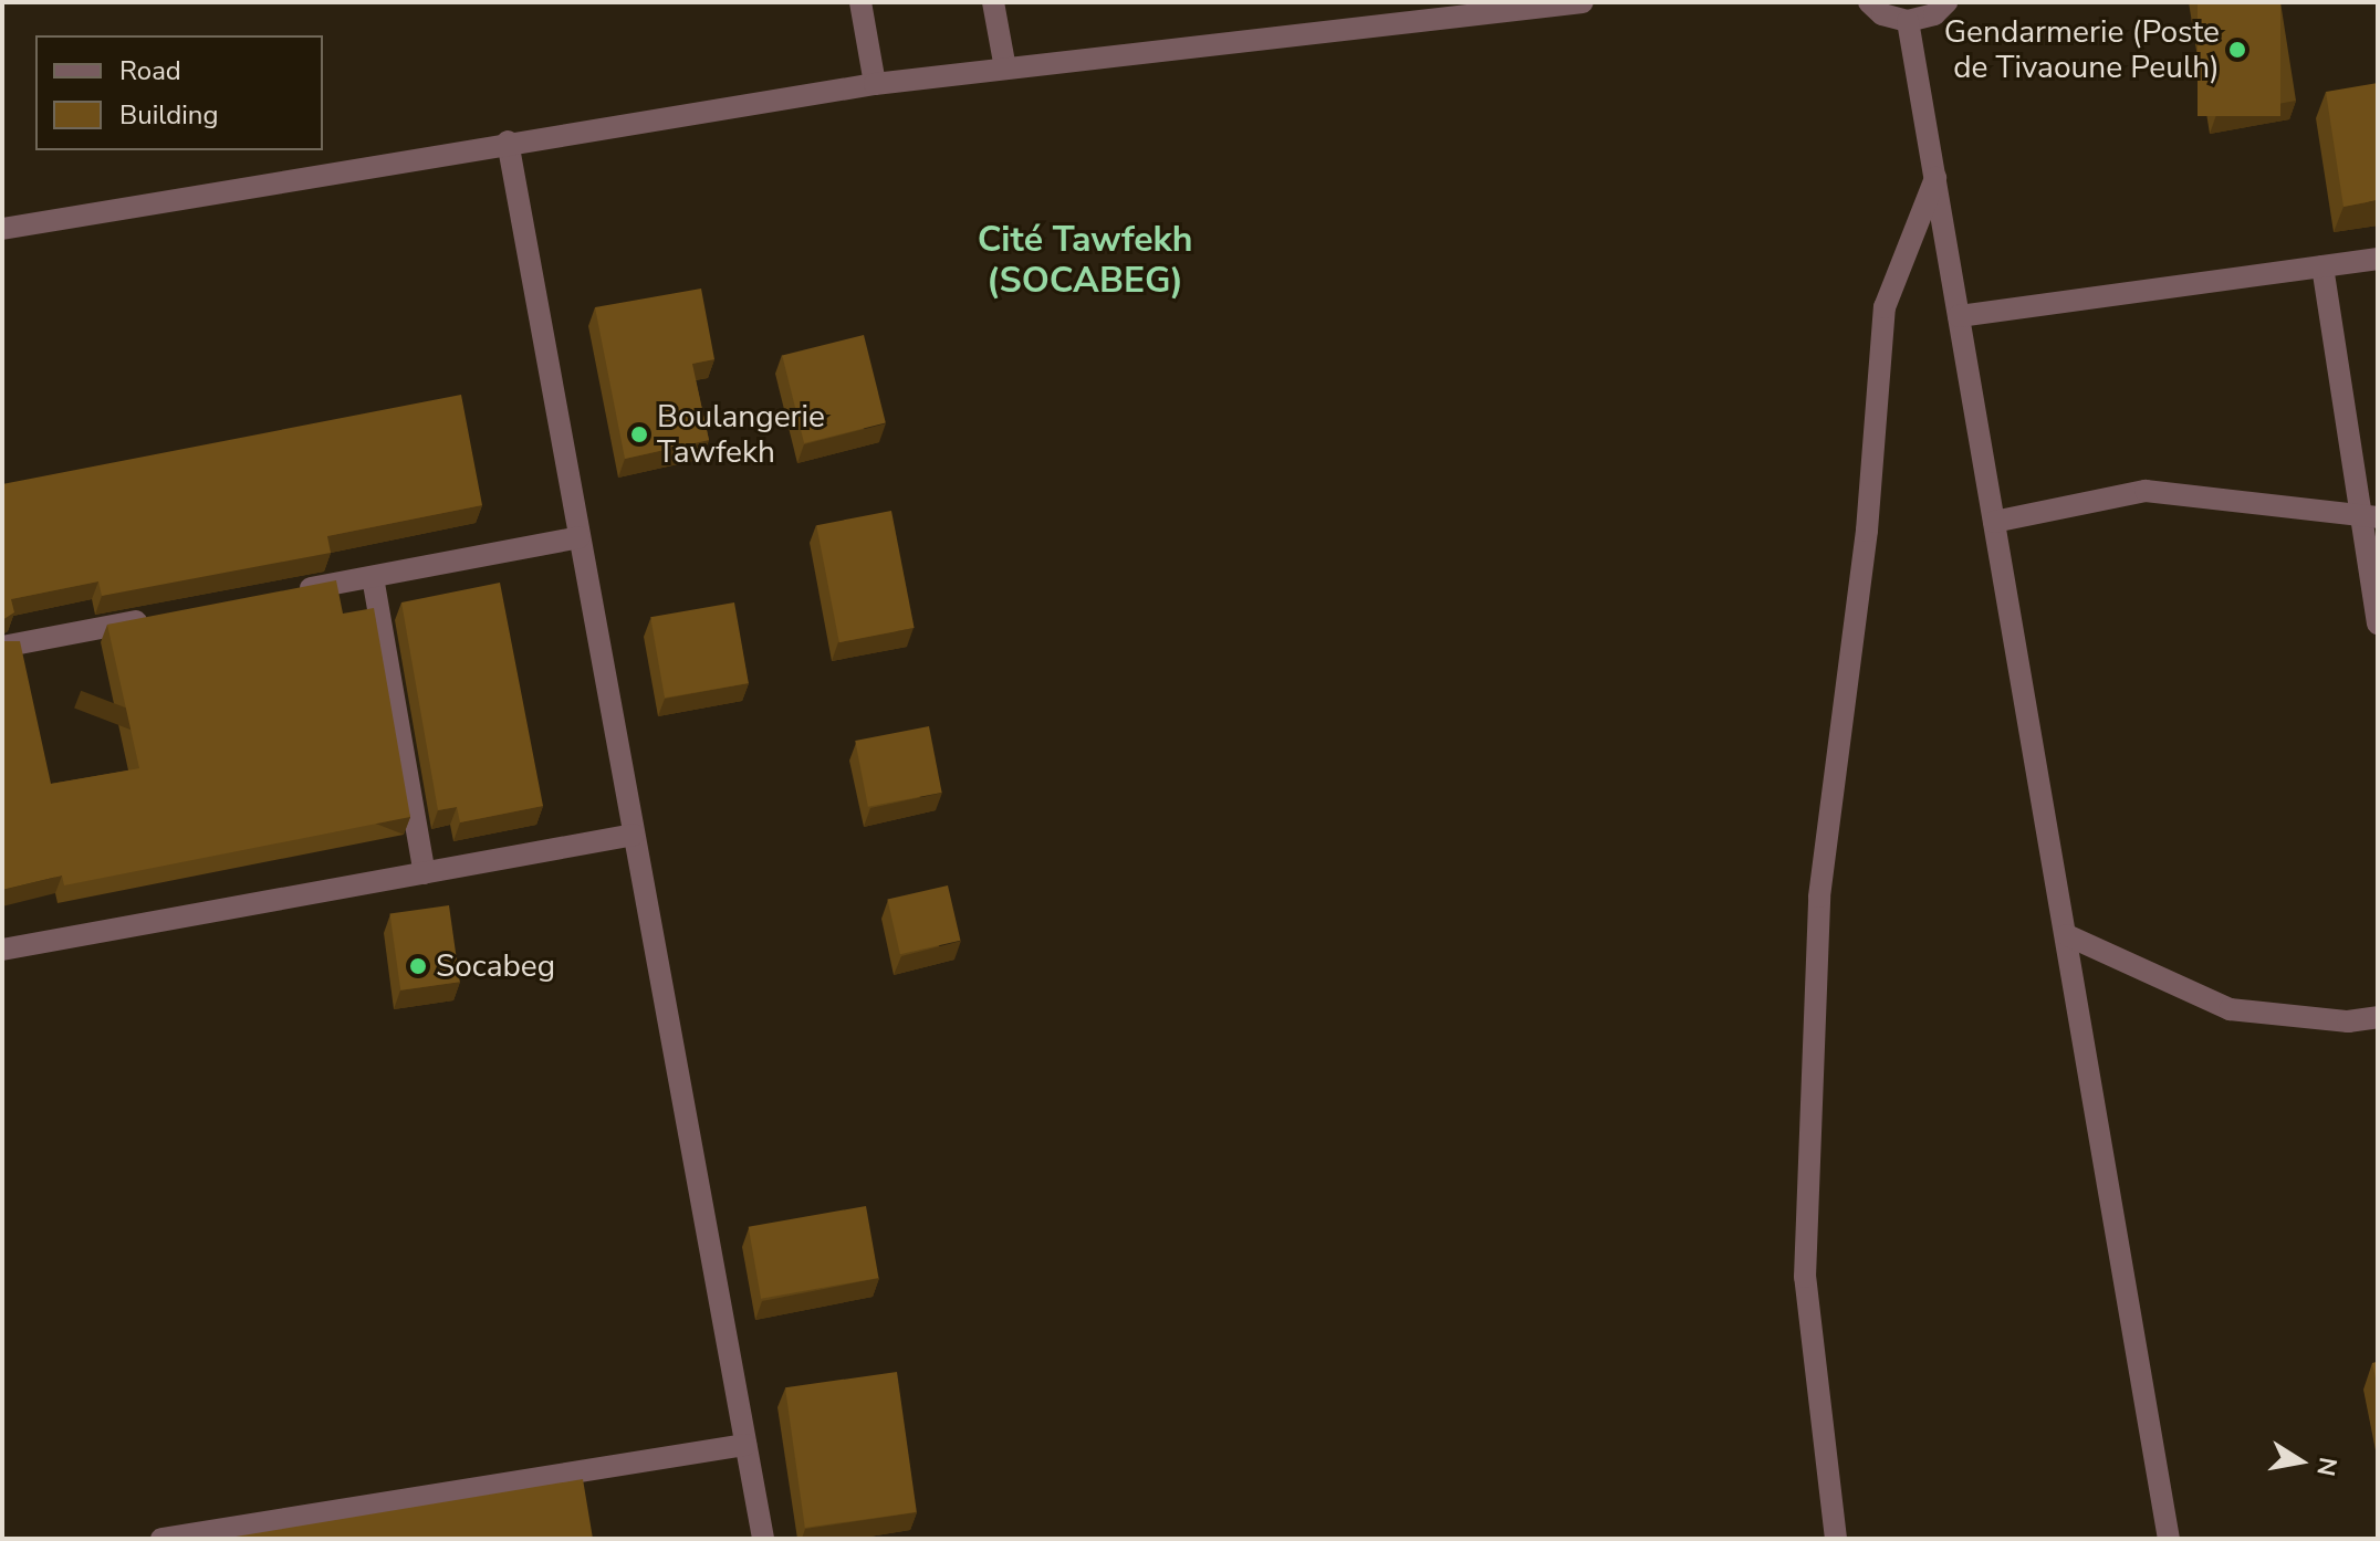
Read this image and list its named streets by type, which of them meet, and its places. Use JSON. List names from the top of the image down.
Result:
{
  "districts": ["Cité Tawfekh (SOCABEG)"],
  "places": ["Gendarmerie (Poste de Tivaoune Peulh)", "Boulangerie Tawfekh", "Socabeg"],
  "legend": ["Road", "Building"],
  "north": "right"
}
